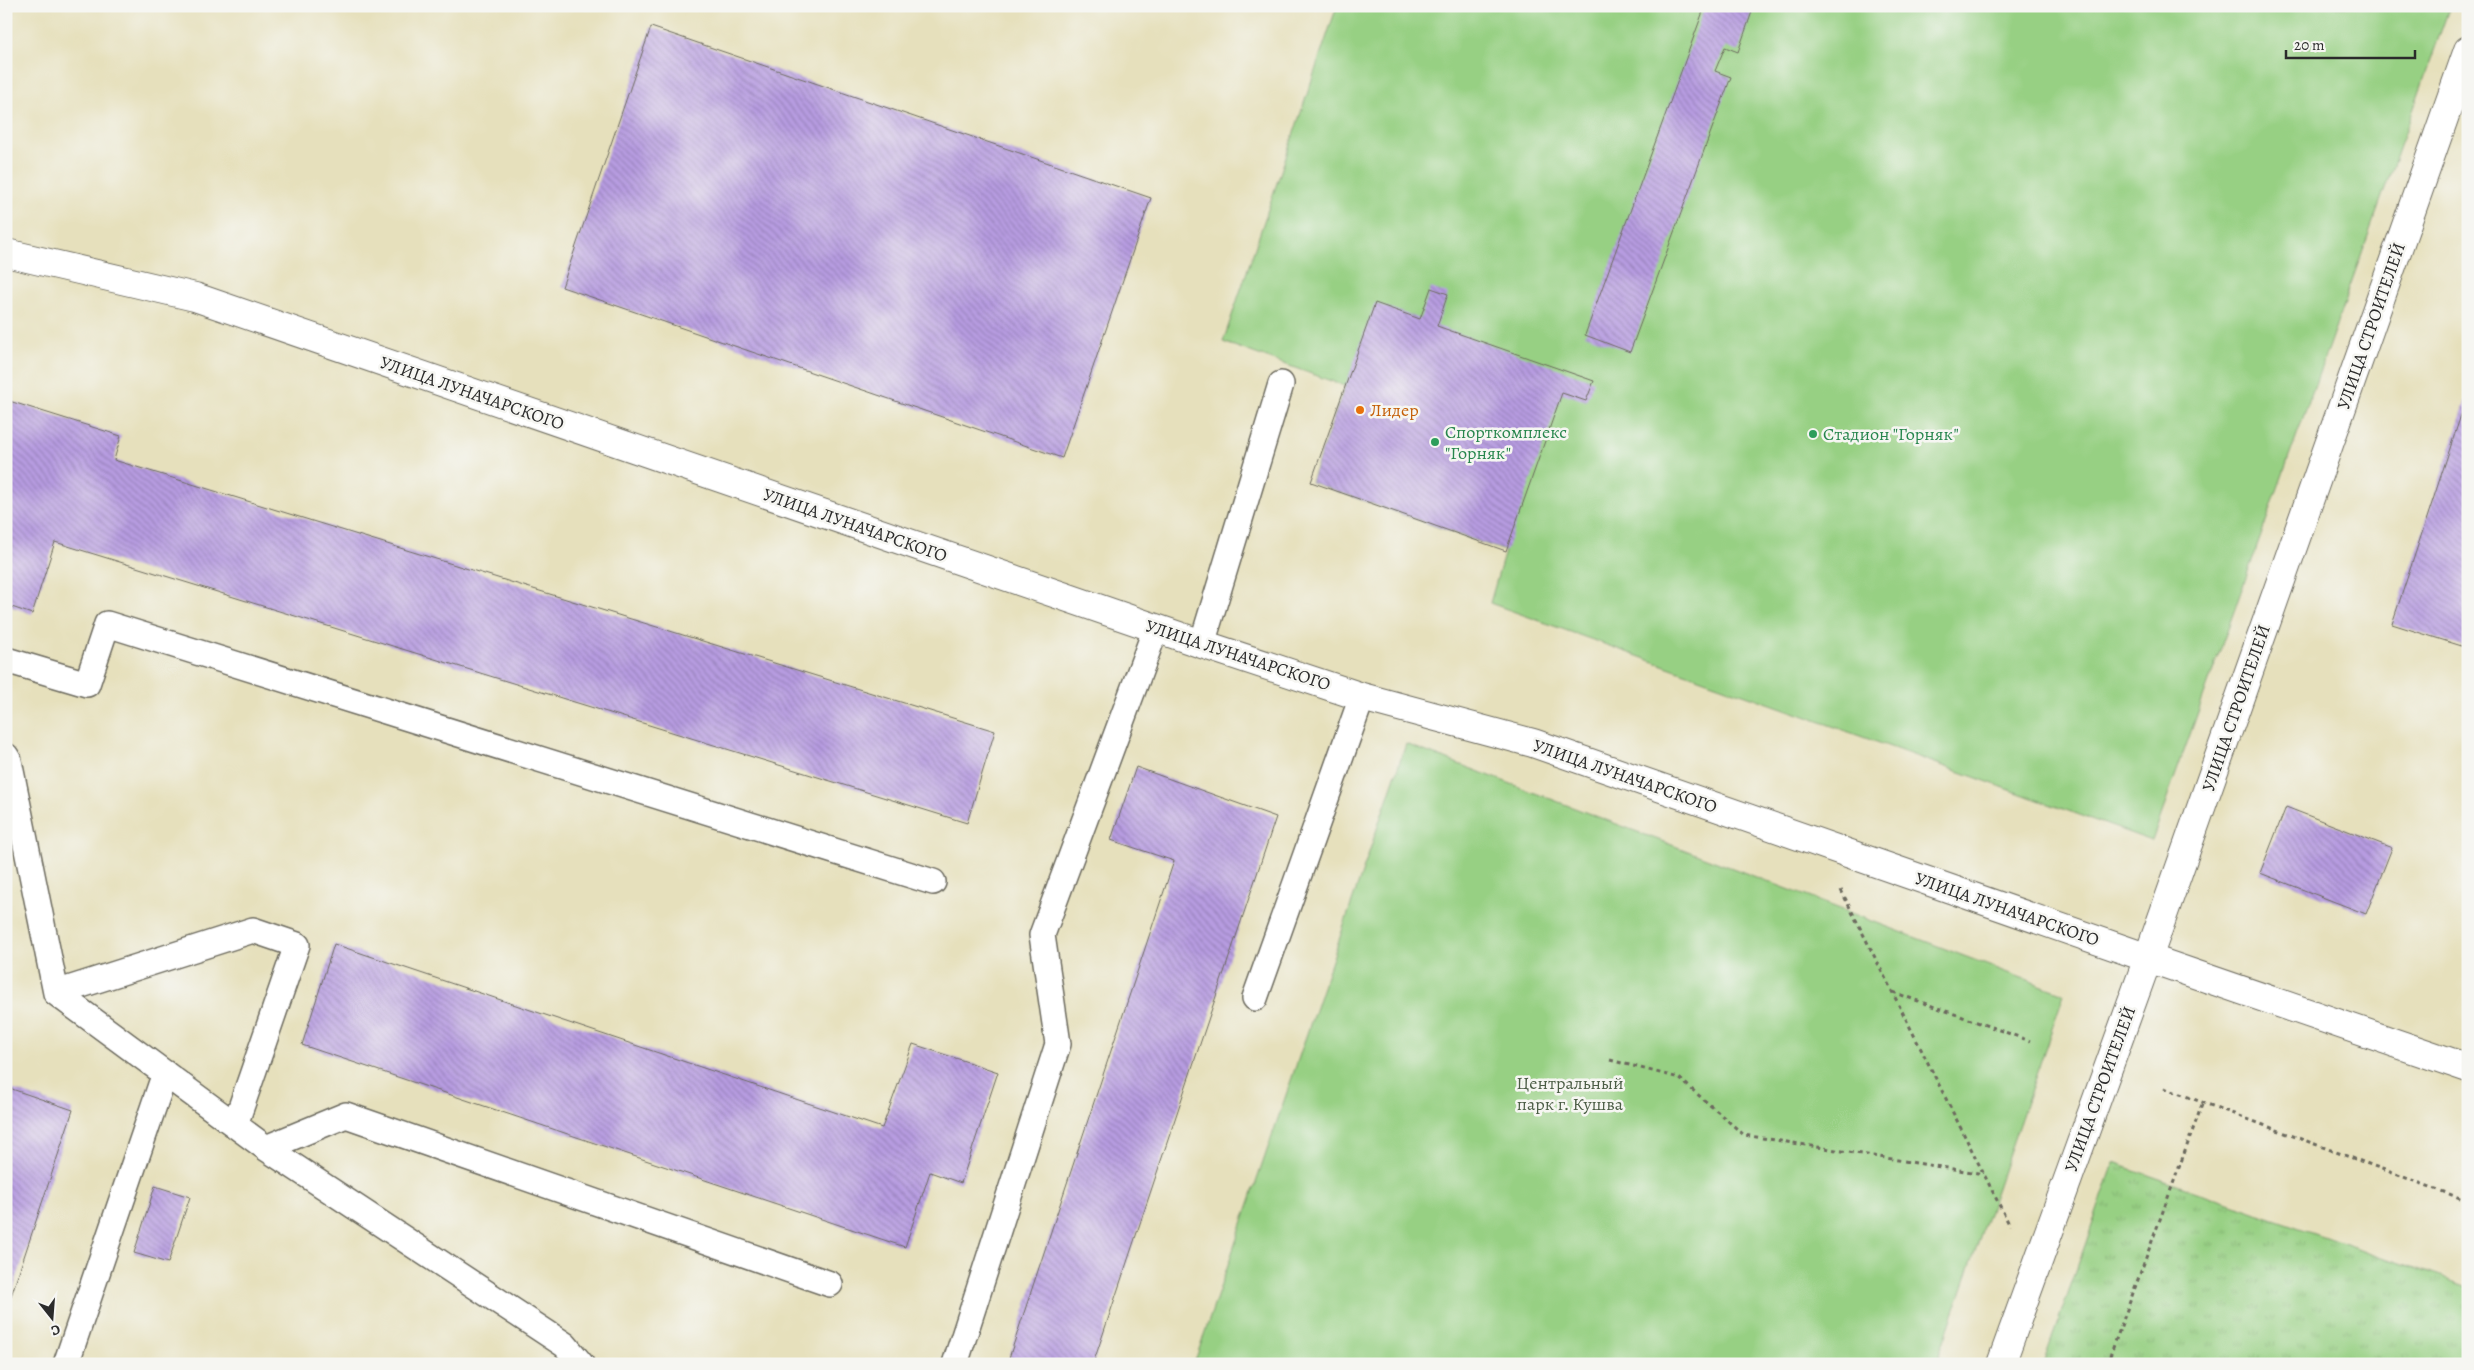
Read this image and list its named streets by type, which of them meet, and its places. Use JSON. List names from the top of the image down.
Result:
{
  "streets": {
    "main road": ["УЛИЦА СТРОИТЕЛЕЙ", "УЛИЦА ЛУНАЧАРСКОГО"]
  },
  "crossings": [
    ["УЛИЦА СТРОИТЕЛЕЙ", "УЛИЦА ЛУНАЧАРСКОГО"]
  ],
  "parks": ["Центральный парк г. Кушва"],
  "places": ["Лидер", "Стадион \"Горняк\"", "Спорткомплекс \"Горняк\""],
  "scale_bar": "20 m",
  "north": "bottom"
}
